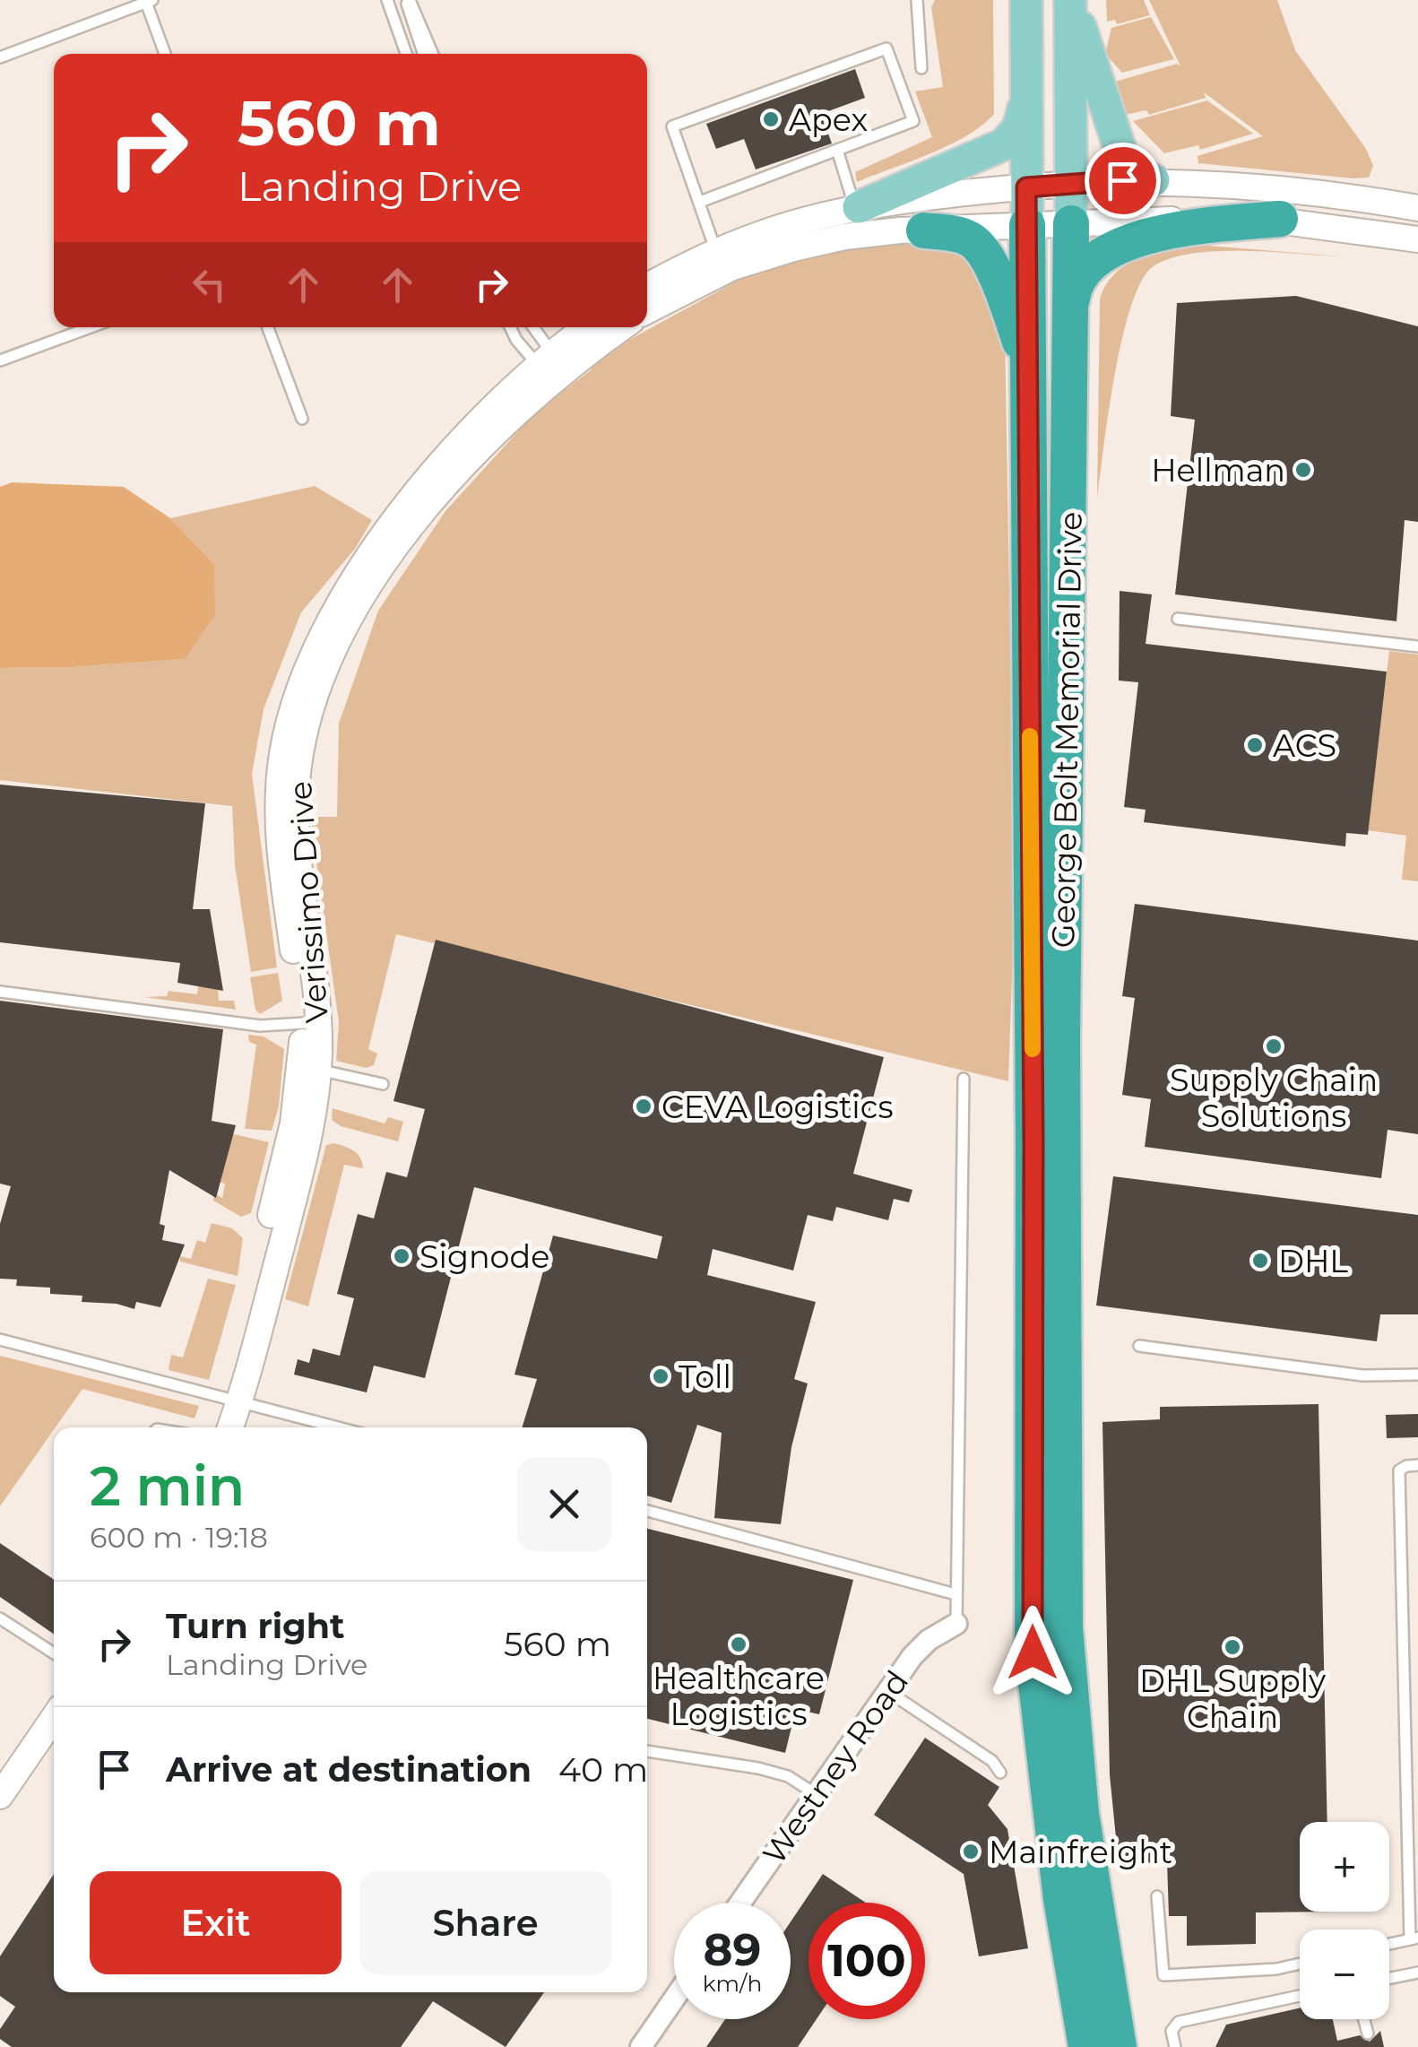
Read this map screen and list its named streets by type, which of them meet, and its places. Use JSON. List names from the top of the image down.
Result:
{
  "streets": {
    "highway": ["George Bolt Memorial Drive"],
    "street": ["Verissimo Drive", "Westney Road"]
  },
  "places": [
    "Apex",
    "Hellman",
    "ACS",
    "Supply Chain Solutions",
    "CEVA Logistics",
    "Signode",
    "DHL",
    "Toll",
    "Healthcare Logistics",
    "DHL Supply Chain",
    "Mainfreight"
  ],
  "page": {
    "turn": ["560 m", "Landing Drive"],
    "heading": ["2 min", "600 m · 19:18"],
    "list": [
      {
        "name": "Turn right",
        "note": "Landing Drive",
        "value": "560 m"
      },
      {
        "name": "Arrive at destination",
        "value": "40 m"
      }
    ],
    "map_buttons": ["+", "−"],
    "buttons": ["Exit", "Share"],
    "speed": "89 km/h",
    "limit": "100"
  }
}
